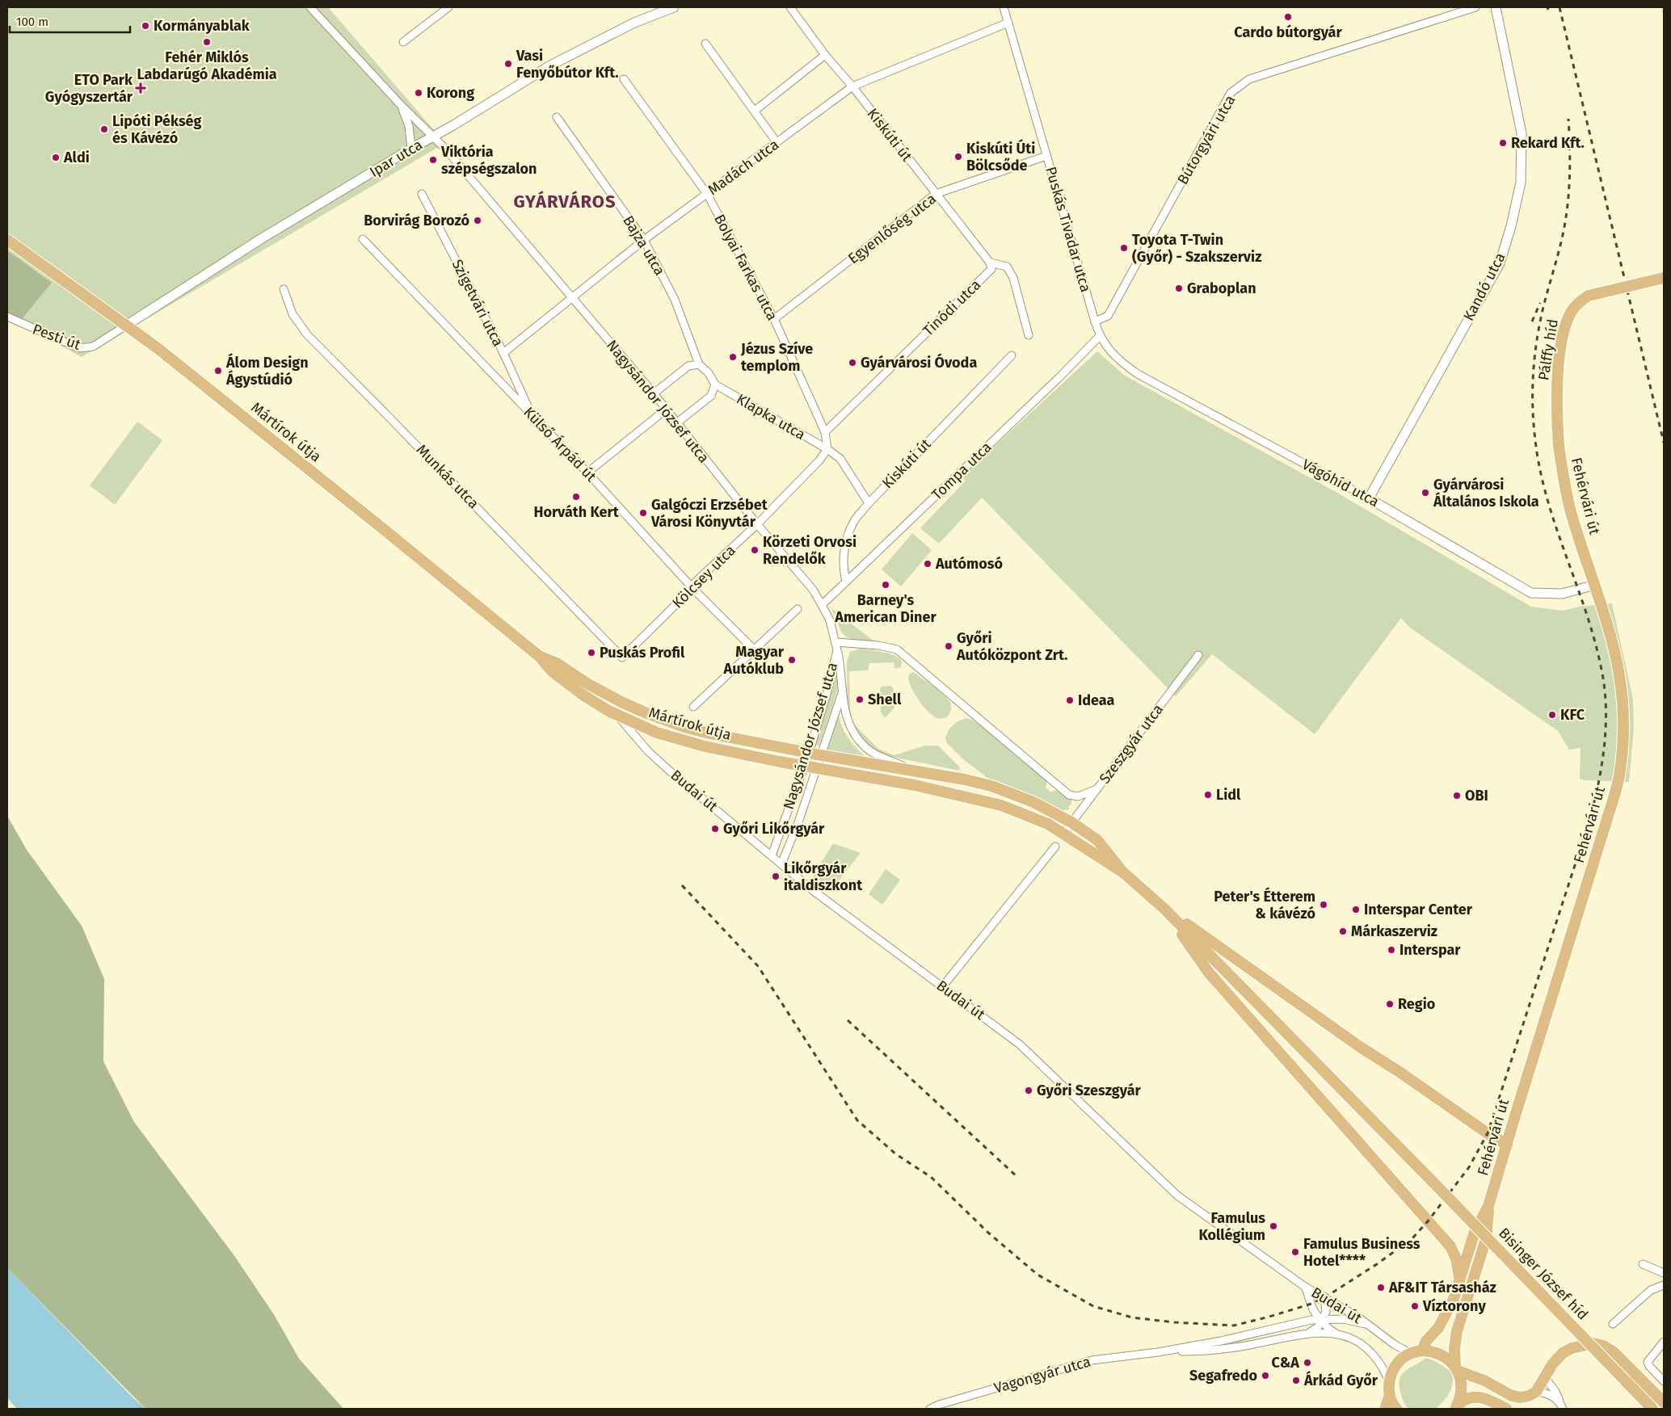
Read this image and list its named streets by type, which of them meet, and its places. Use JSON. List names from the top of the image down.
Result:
{
  "streets": {
    "main road": [
      "Pálffy híd",
      "Mártírok útja",
      "Fehérvári út",
      "Bisinger József híd"
    ],
    "street": [
      "Kiskúti út",
      "Bútorgyári utca",
      "Ipar utca",
      "Madách utca",
      "Egyenlőség utca",
      "Puskás Tivadar utca",
      "Bajza utca",
      "Bolyai Farkas utca",
      "Kandó utca",
      "Szigetvári utca",
      "Tinódi utca",
      "Pesti út",
      "Nagysándor József utca",
      "Klapka utca",
      "Külső Árpád út",
      "Tompa utca",
      "Munkás utca",
      "Vágóhíd utca",
      "Kölcsey utca",
      "Szeszgyár utca",
      "Budai út",
      "Vagongyár utca"
    ]
  },
  "crossings": [
    ["Kiskúti út", "Madách utca"],
    ["Kiskúti út", "Egyenlőség utca"],
    ["Kiskúti út", "Tinódi utca"],
    ["Bútorgyári utca", "Puskás Tivadar utca"],
    ["Ipar utca", "Pesti út"],
    ["Ipar utca", "Nagysándor József utca"],
    ["Ipar utca", "Mártírok útja"],
    ["Madách utca", "Puskás Tivadar utca"],
    ["Madách utca", "Bajza utca"],
    ["Madách utca", "Bolyai Farkas utca"],
    ["Madách utca", "Szigetvári utca"],
    ["Madách utca", "Nagysándor József utca"],
    ["Egyenlőség utca", "Puskás Tivadar utca"],
    ["Egyenlőség utca", "Bolyai Farkas utca"],
    ["Puskás Tivadar utca", "Tompa utca"],
    ["Puskás Tivadar utca", "Vágóhíd utca"],
    ["Bolyai Farkas utca", "Tinódi utca"],
    ["Bolyai Farkas utca", "Klapka utca"],
    ["Bolyai Farkas utca", "Kölcsey utca"],
    ["Kandó utca", "Vágóhíd utca"],
    ["Szigetvári utca", "Külső Árpád út"],
    ["Pesti út", "Mártírok útja"],
    ["Pálffy híd", "Fehérvári út"],
    ["Nagysándor József utca", "Mártírok útja"],
    ["Nagysándor József utca", "Tompa utca"],
    ["Nagysándor József utca", "Kölcsey utca"],
    ["Nagysándor József utca", "Budai út"],
    ["Klapka utca", "Kölcsey utca"],
    ["Mártírok útja", "Szeszgyár utca"],
    ["Mártírok útja", "Budai út"],
    ["Külső Árpád út", "Kölcsey utca"],
    ["Tompa utca", "Vágóhíd utca"],
    ["Munkás utca", "Kölcsey utca"],
    ["Vágóhíd utca", "Fehérvári út"],
    ["Fehérvári út", "Budai út"],
    ["Budai út", "Vagongyár utca"]
  ],
  "districts": ["GYÁRVÁROS"],
  "places": {
    "other": [
      "Cardo bútorgyár",
      "Kormányablak",
      "Fehér Miklós Labdarúgó Akadémia",
      "Vasi Fenyőbútor Kft.",
      "Korong",
      "Lipóti Pékség és Kávézó",
      "Rekard Kft.",
      "Kiskúti Úti Bölcsőde",
      "Aldi",
      "Viktória szépségszalon",
      "Borvirág Borozó",
      "Toyota T-Twin (Győr) - Szakszerviz",
      "Graboplan",
      "Jézus Szíve templom",
      "Gyárvárosi Óvoda",
      "Álom Design Ágystúdió",
      "Gyárvárosi Általános Iskola",
      "Horváth Kert",
      "Galgóczi Erzsébet Városi Könyvtár",
      "Körzeti Orvosi Rendelők",
      "Autómosó",
      "Barney's American Diner",
      "Győri Autóközpont Zrt.",
      "Puskás Profil",
      "Magyar Autóklub",
      "Shell",
      "Ideaa",
      "KFC",
      "Lidl",
      "OBI",
      "Győri Likőrgyár",
      "Likőrgyár italdiszkont",
      "Peter's Étterem & kávézó",
      "Interspar Center",
      "Márkaszerviz",
      "Interspar",
      "Regio",
      "Győri Szeszgyár",
      "Famulus Kollégium",
      "Famulus Business Hotel****",
      "AF&IT Társasház",
      "Víztorony",
      "C&A",
      "Segafredo",
      "Árkád Győr"
    ],
    "health": ["ETO Park Gyógyszertár"]
  },
  "scale_bar": "100 m"
}
